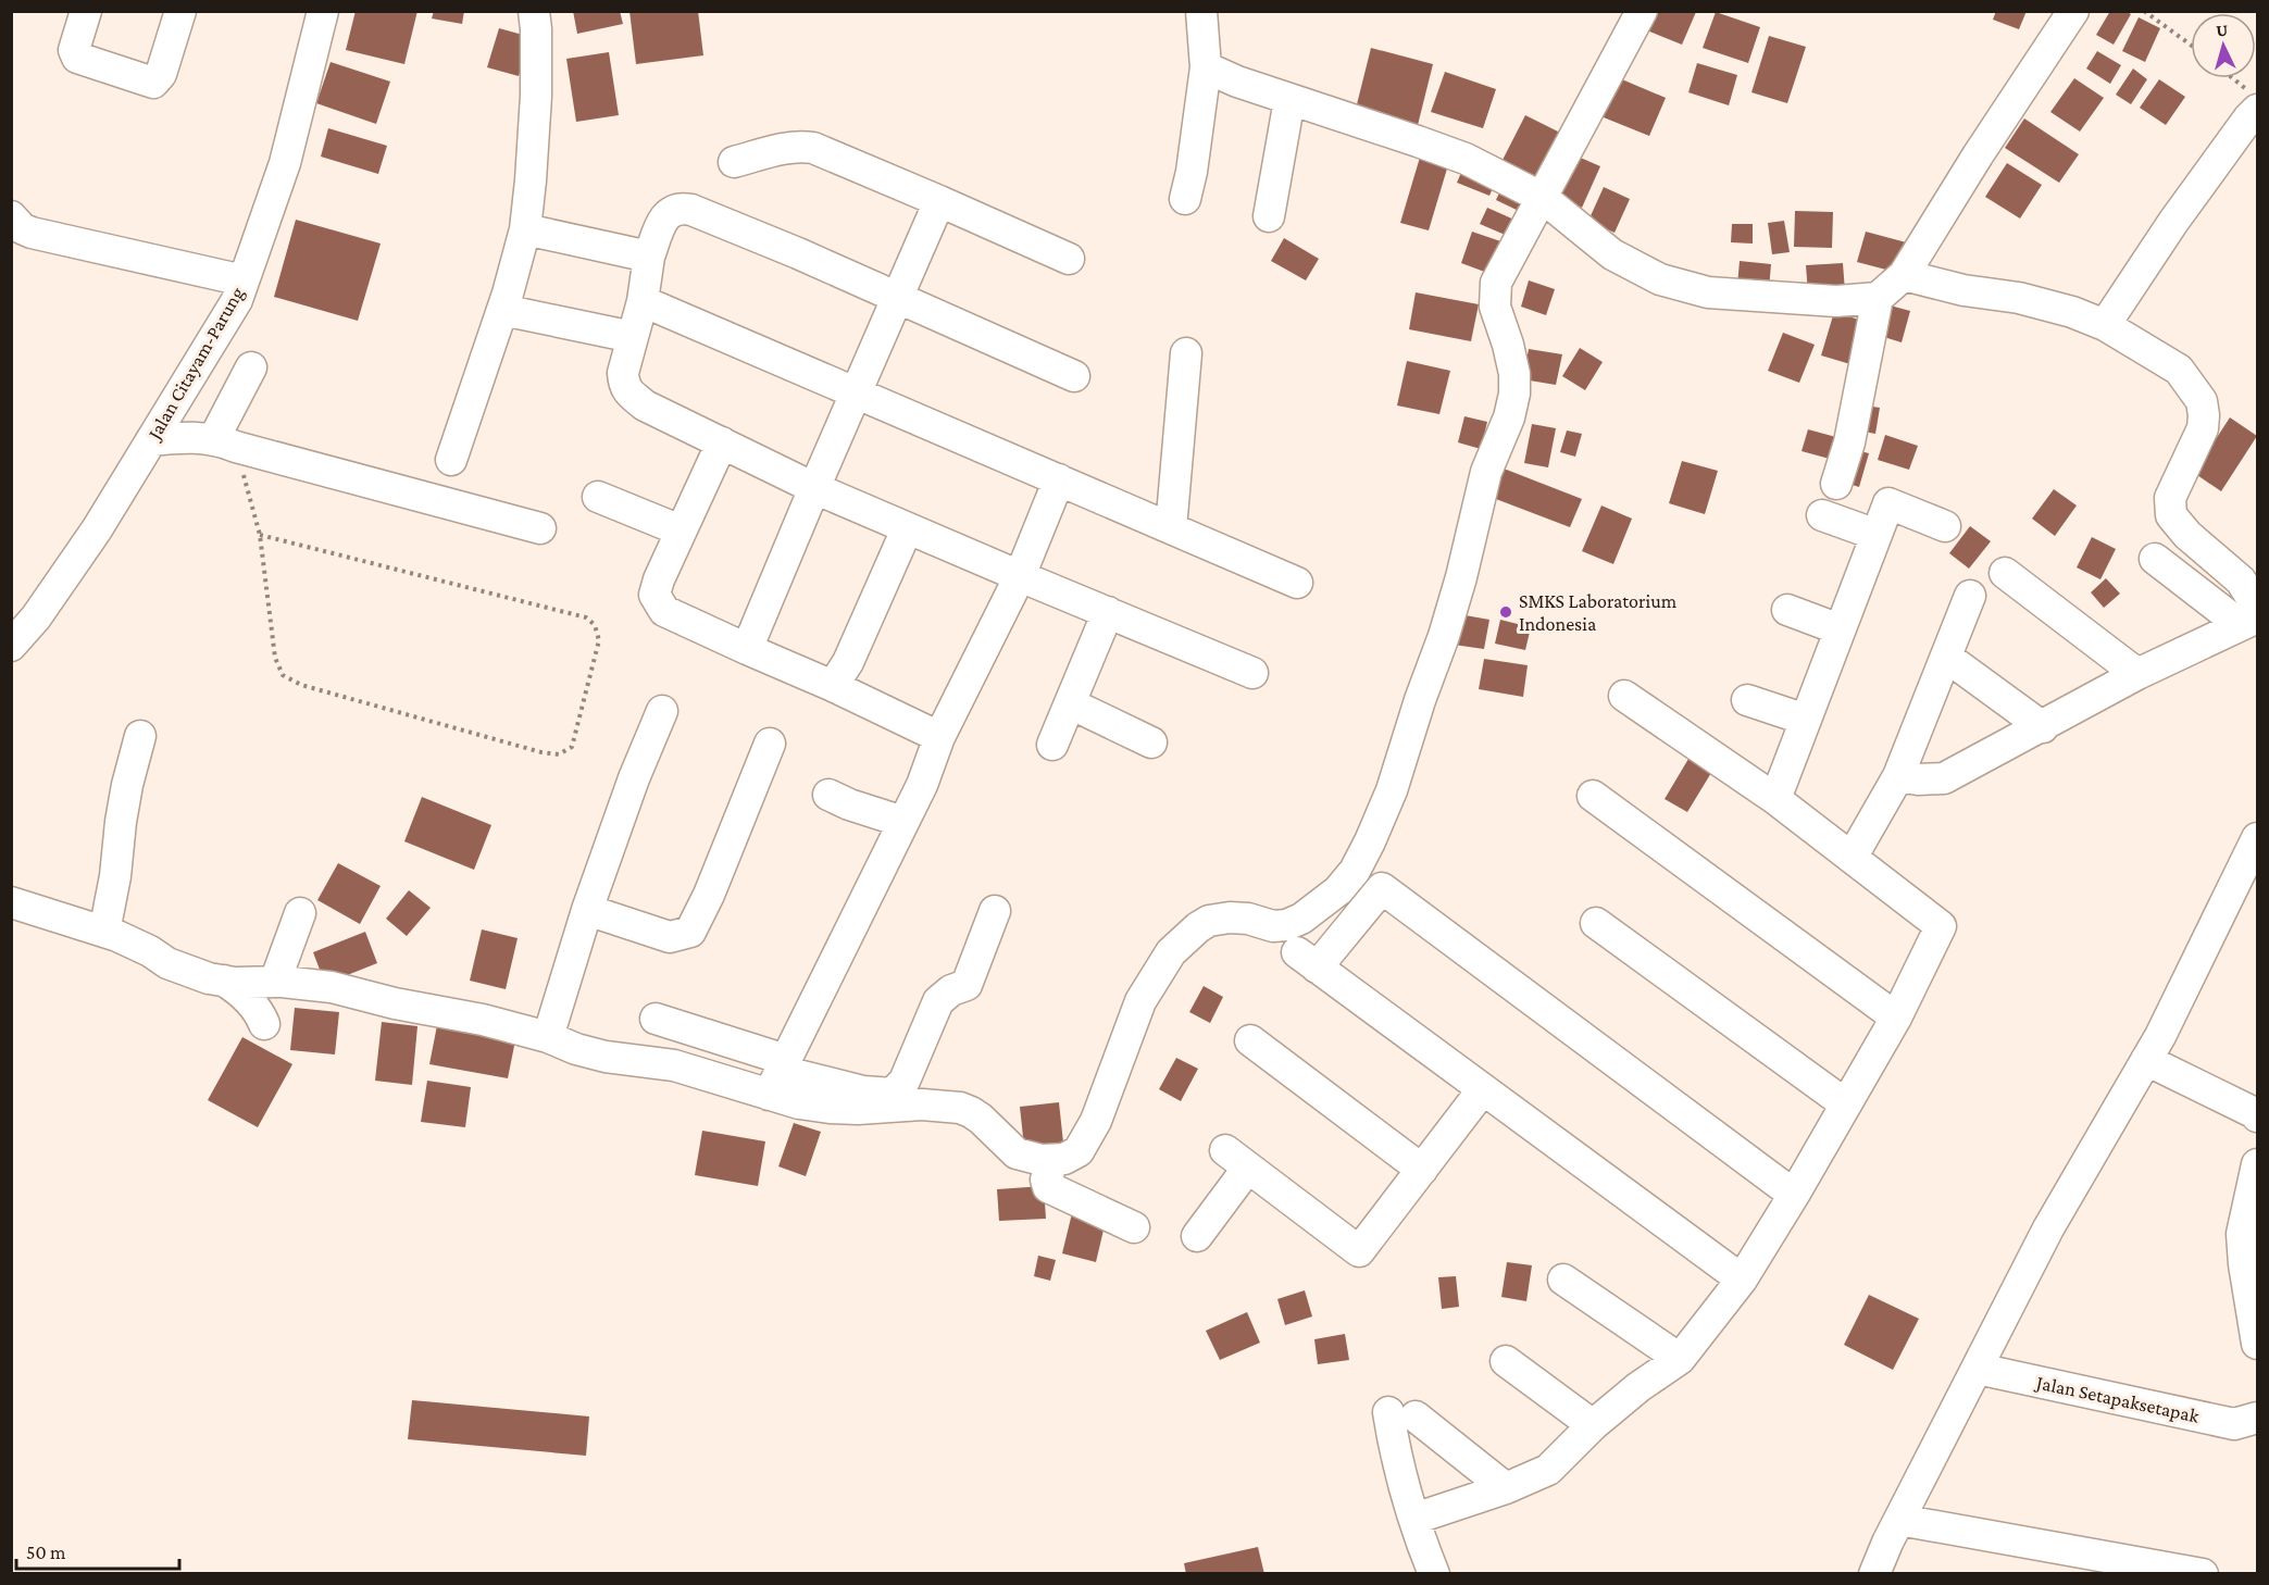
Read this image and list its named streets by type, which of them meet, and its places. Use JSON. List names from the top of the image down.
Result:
{
  "streets": {
    "street": ["Jalan Citayam-Parung", "Jalan Setapaksetapak"]
  },
  "places": ["SMKS Laboratorium Indonesia"],
  "scale_bar": "50 m",
  "north": "top"
}
